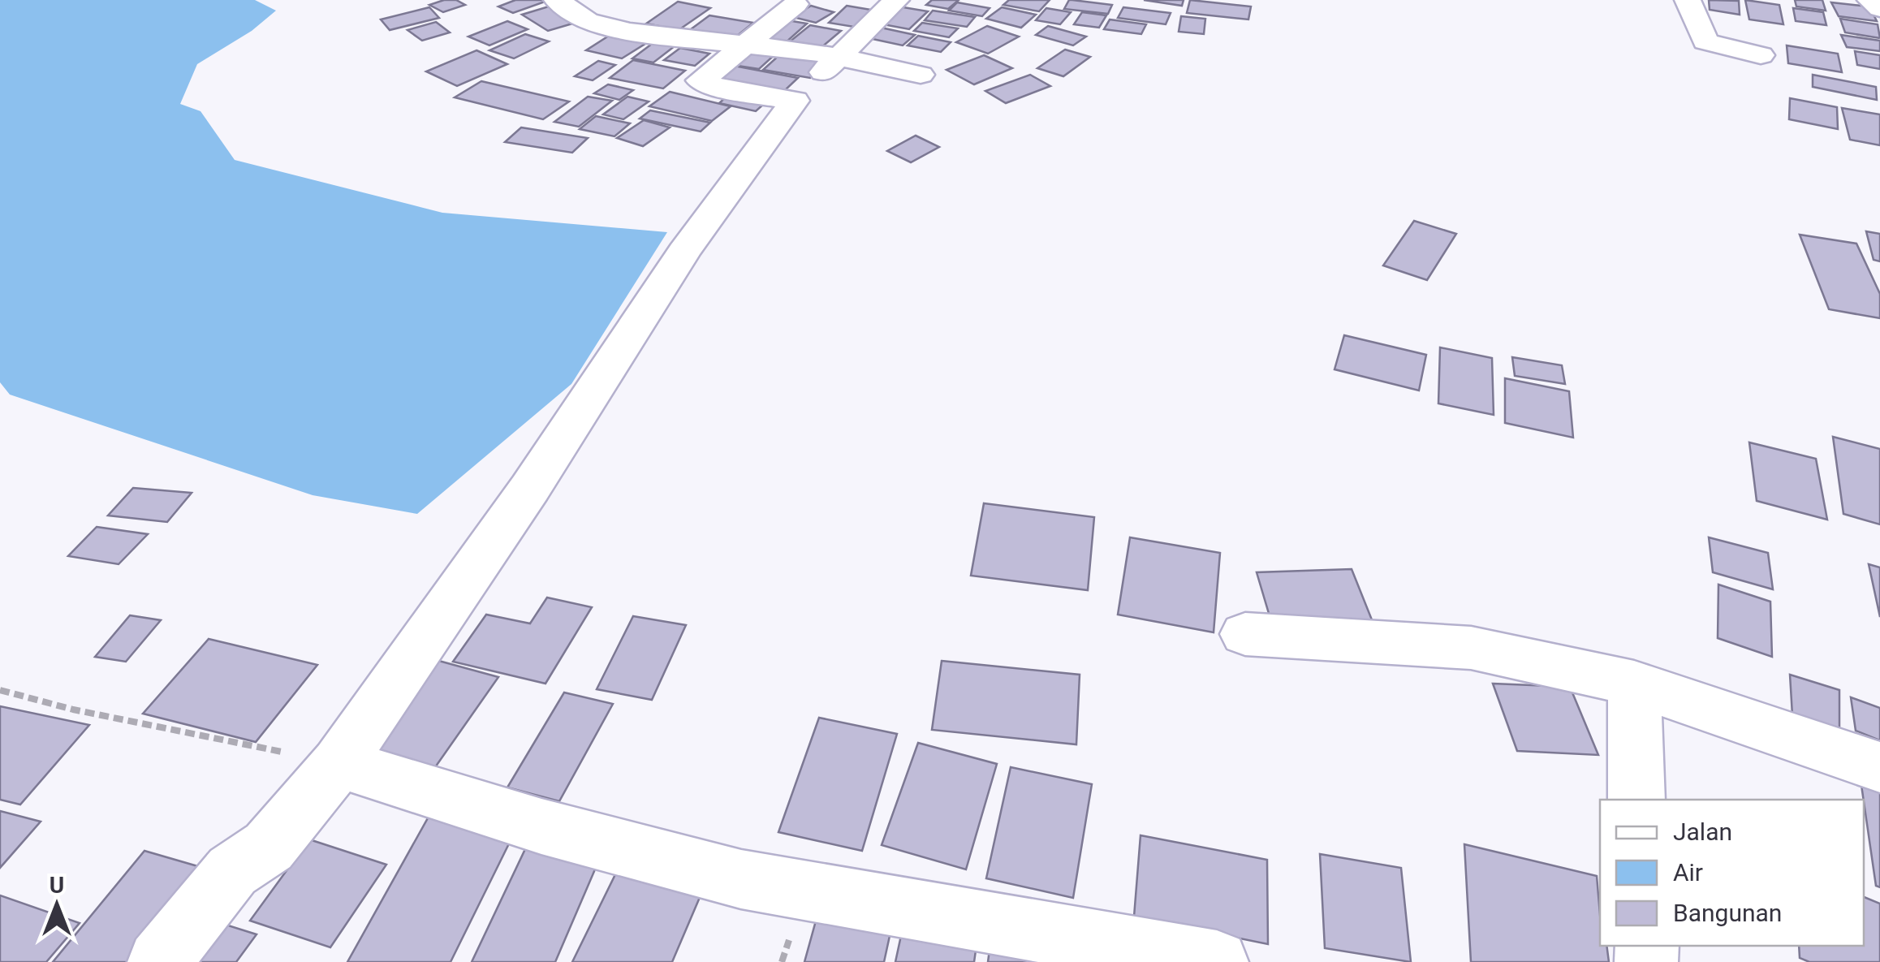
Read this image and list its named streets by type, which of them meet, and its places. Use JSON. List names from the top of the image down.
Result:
{
  "legend": ["Jalan", "Air", "Bangunan"],
  "north": "top"
}
